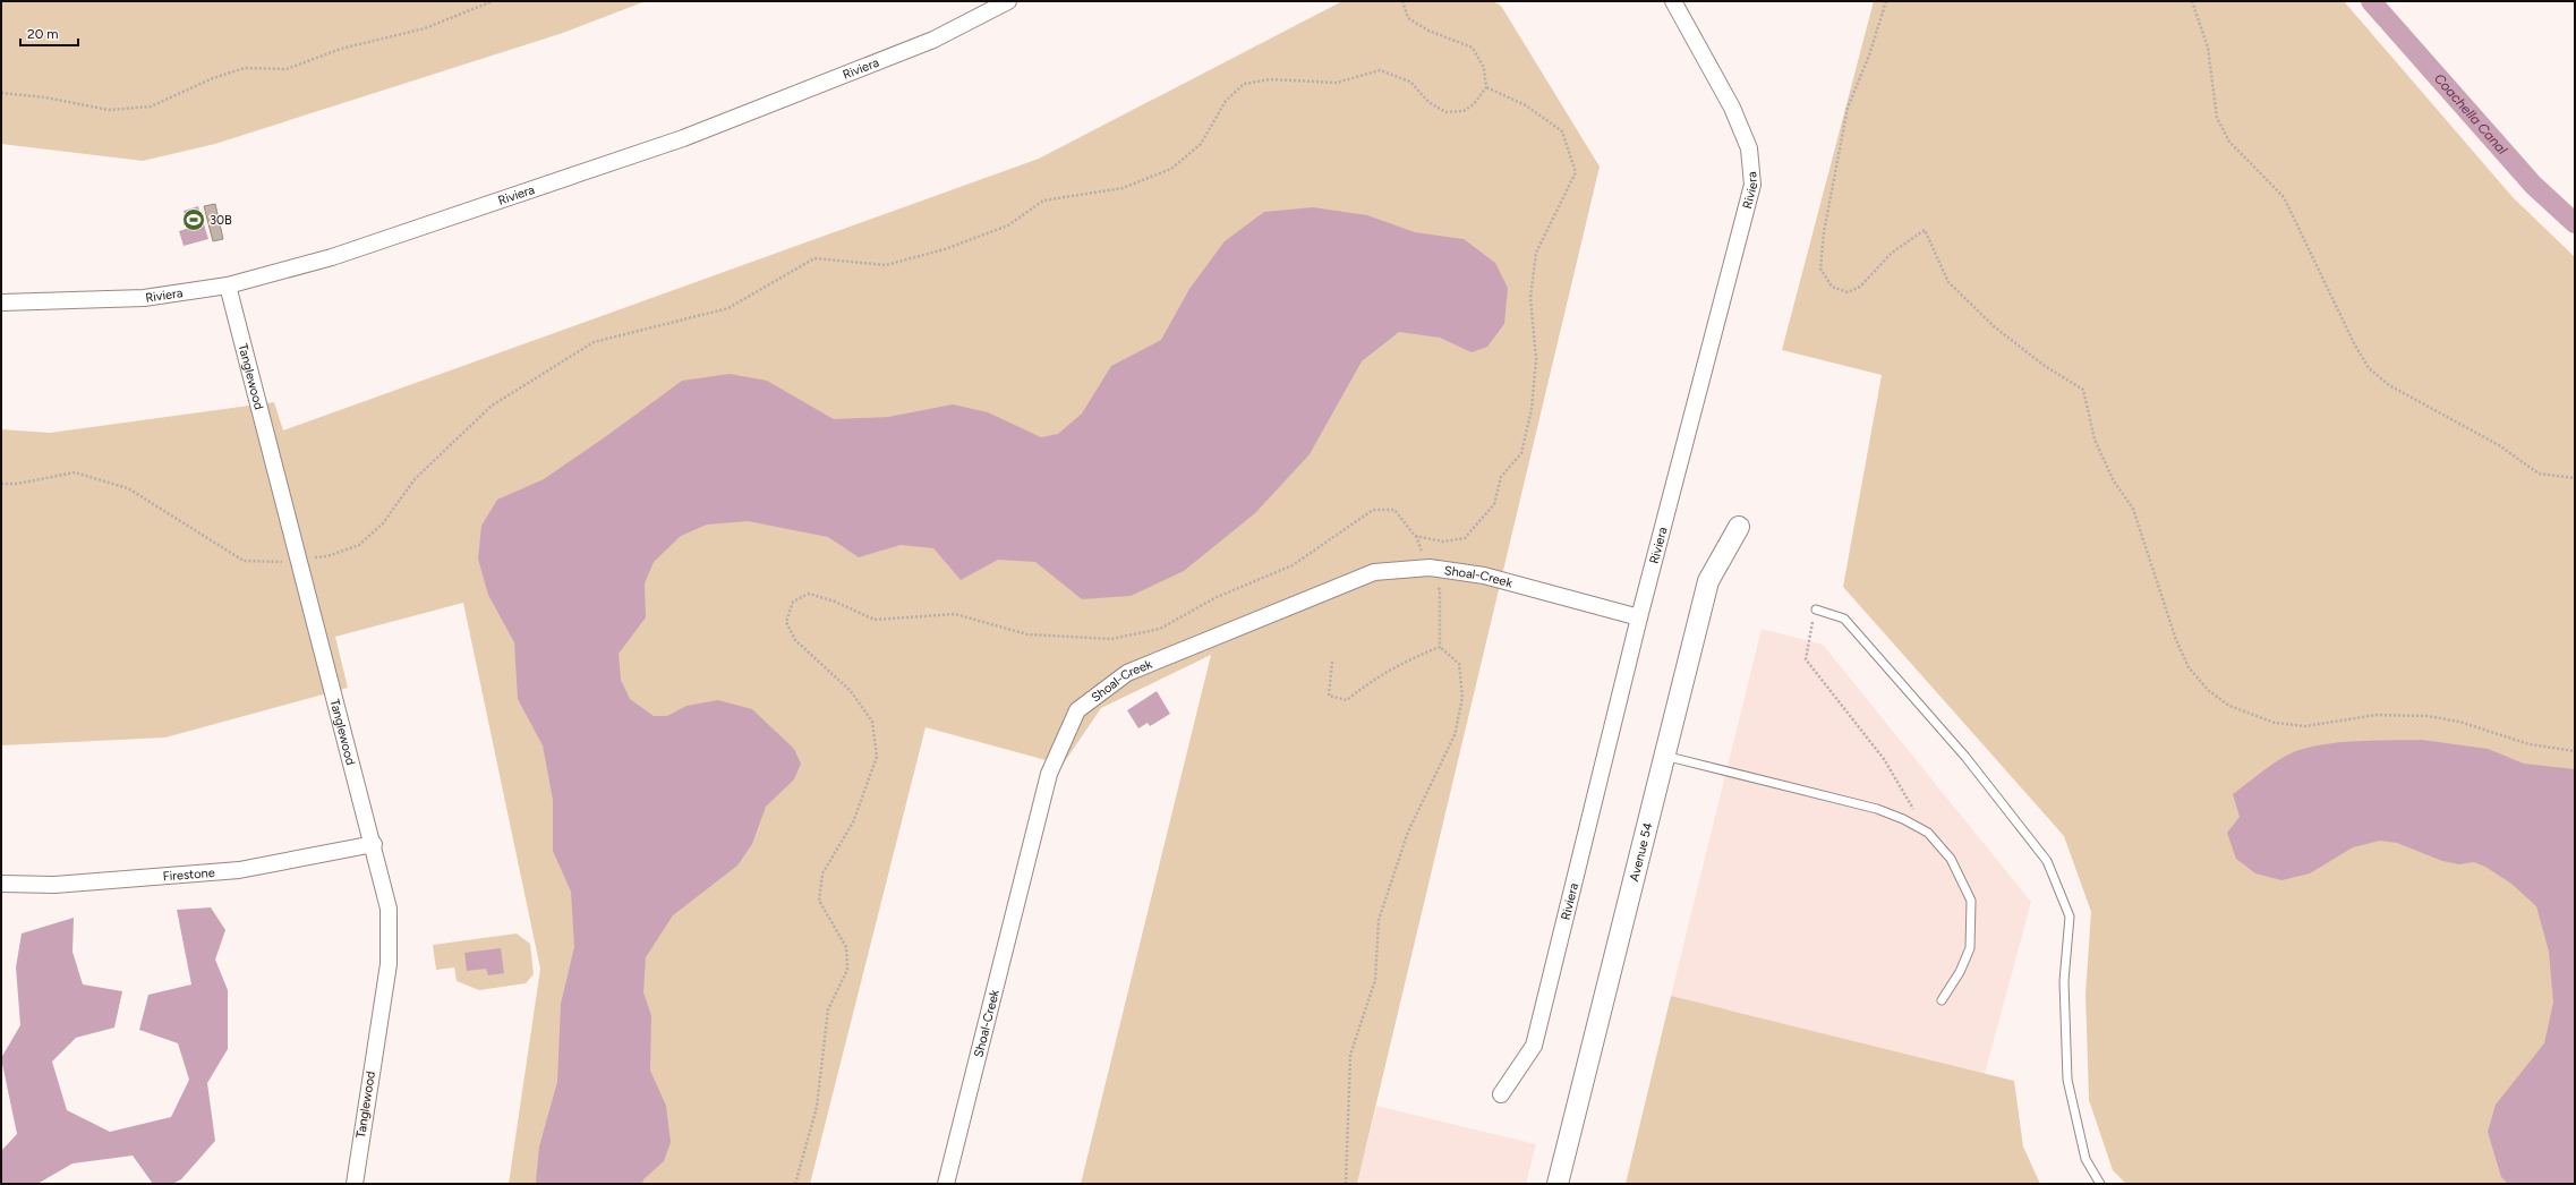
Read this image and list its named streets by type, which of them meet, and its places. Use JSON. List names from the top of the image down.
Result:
{
  "streets": {
    "street": [
      "Riviera",
      "Tanglewood",
      "Shoal-Creek",
      "Avenue 54",
      "Firestone"
    ]
  },
  "crossings": [
    ["Riviera", "Tanglewood"],
    ["Riviera", "Shoal-Creek"],
    ["Tanglewood", "Firestone"]
  ],
  "water": ["Coachella Canal"],
  "places": {
    "sports": ["30B"]
  },
  "scale_bar": "20 m"
}
